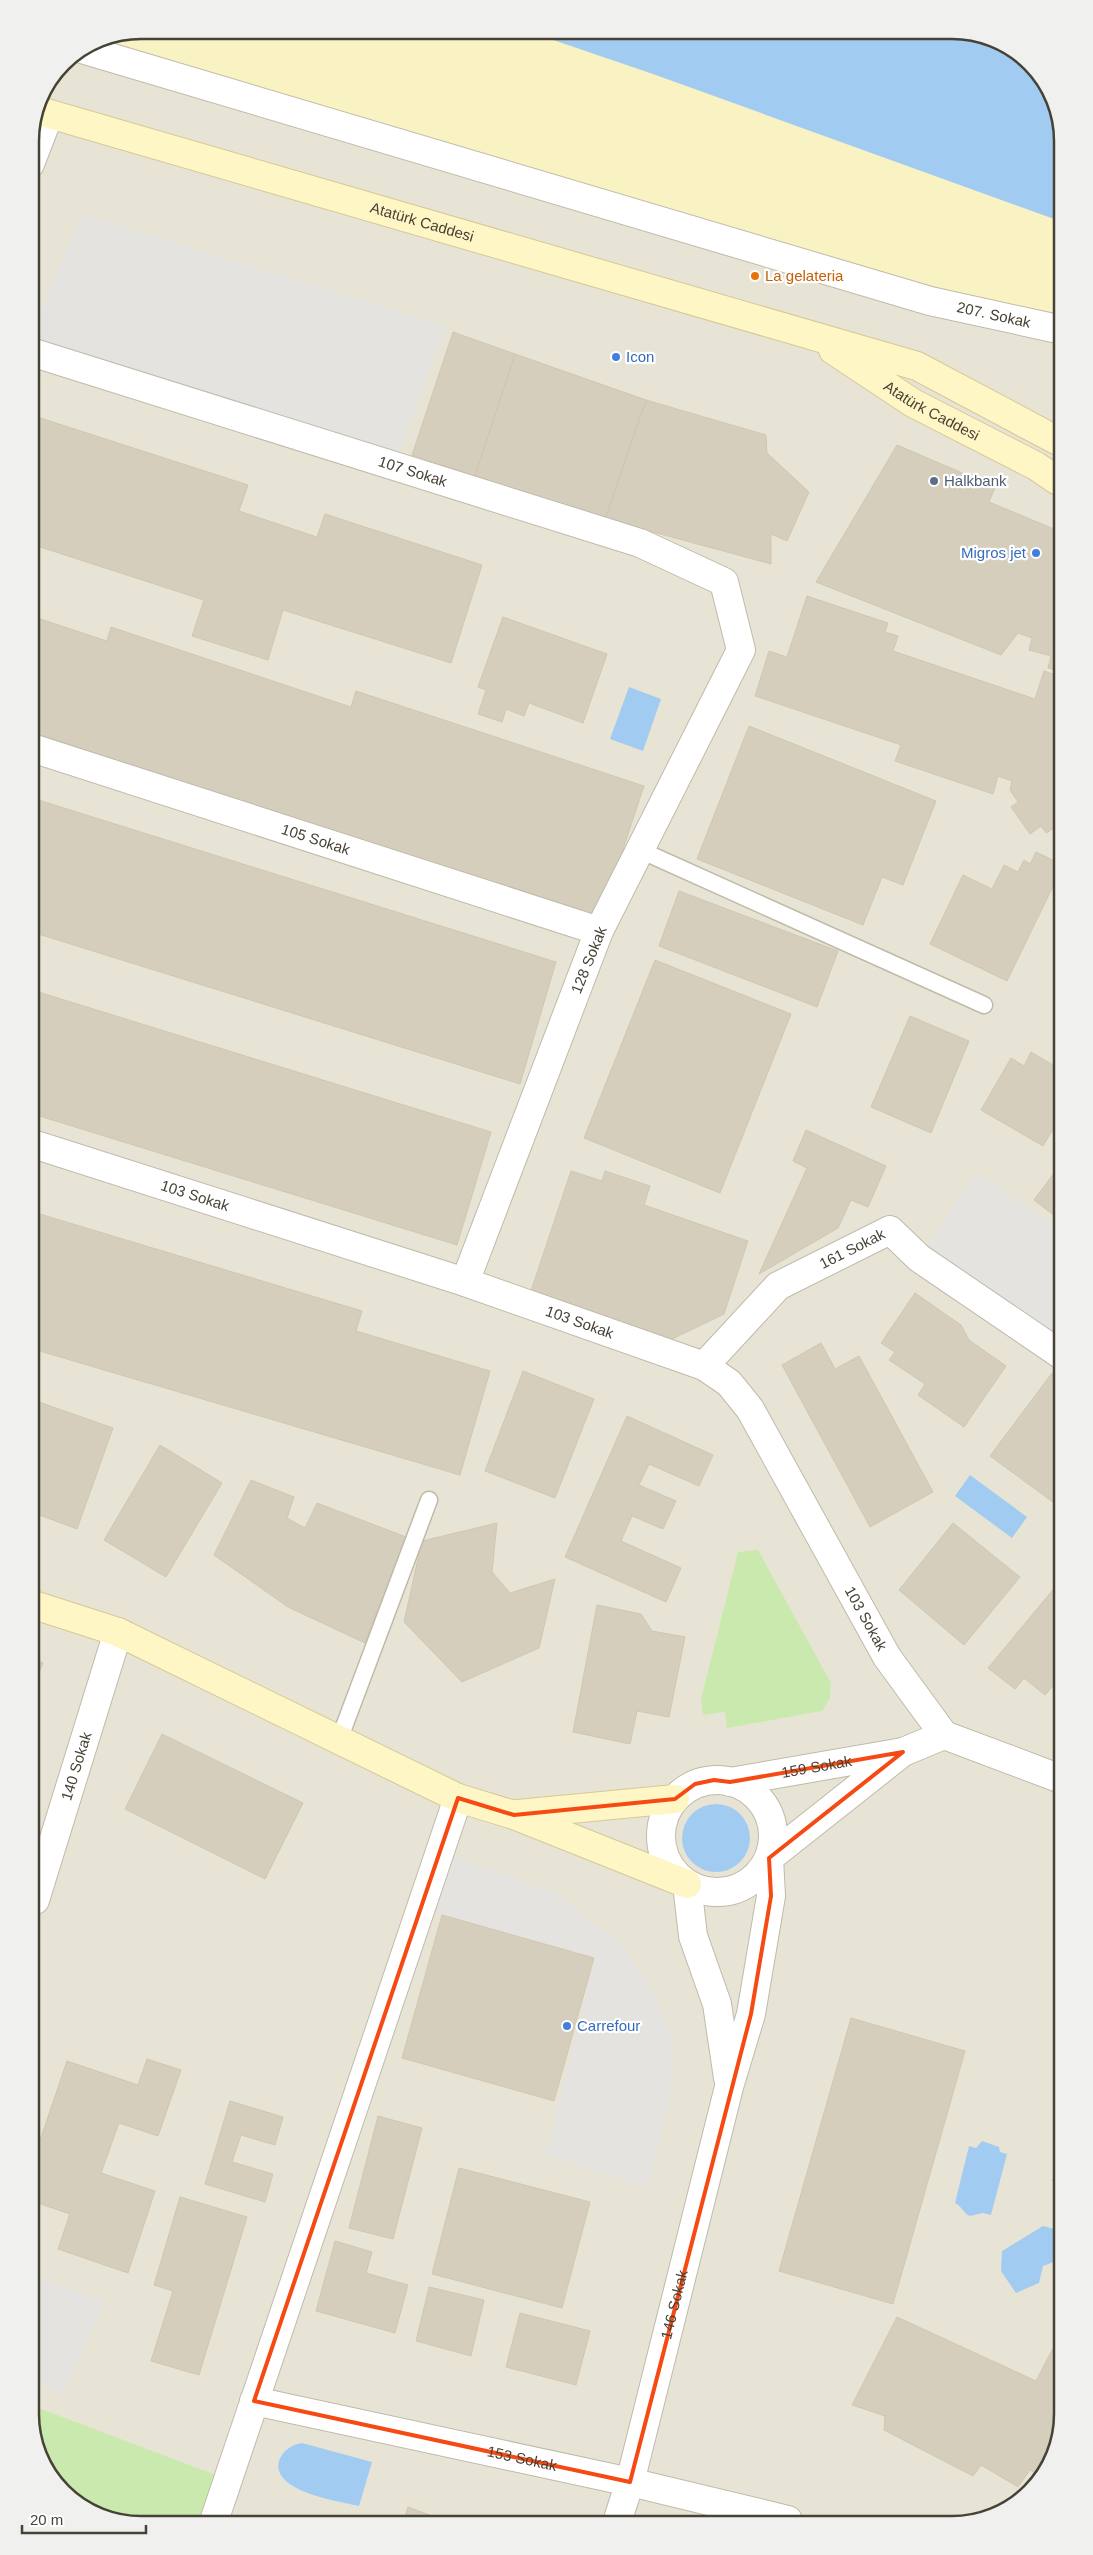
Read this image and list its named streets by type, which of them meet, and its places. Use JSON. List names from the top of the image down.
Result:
{
  "streets": {
    "main road": ["Atatürk Caddesi"],
    "street": [
      "207. Sokak",
      "107 Sokak",
      "105 Sokak",
      "128 Sokak",
      "103 Sokak",
      "161 Sokak",
      "140 Sokak",
      "159 Sokak",
      "146 Sokak",
      "153 Sokak"
    ]
  },
  "crossings": [
    ["107 Sokak", "128 Sokak"],
    ["105 Sokak", "128 Sokak"],
    ["128 Sokak", "103 Sokak"],
    ["103 Sokak", "161 Sokak"],
    ["103 Sokak", "159 Sokak"],
    ["159 Sokak", "146 Sokak"],
    ["146 Sokak", "153 Sokak"]
  ],
  "places": [
    "La gelateria",
    "Icon",
    "Halkbank",
    "Migros jet",
    "Carrefour"
  ],
  "scale_bar": "20 m"
}
